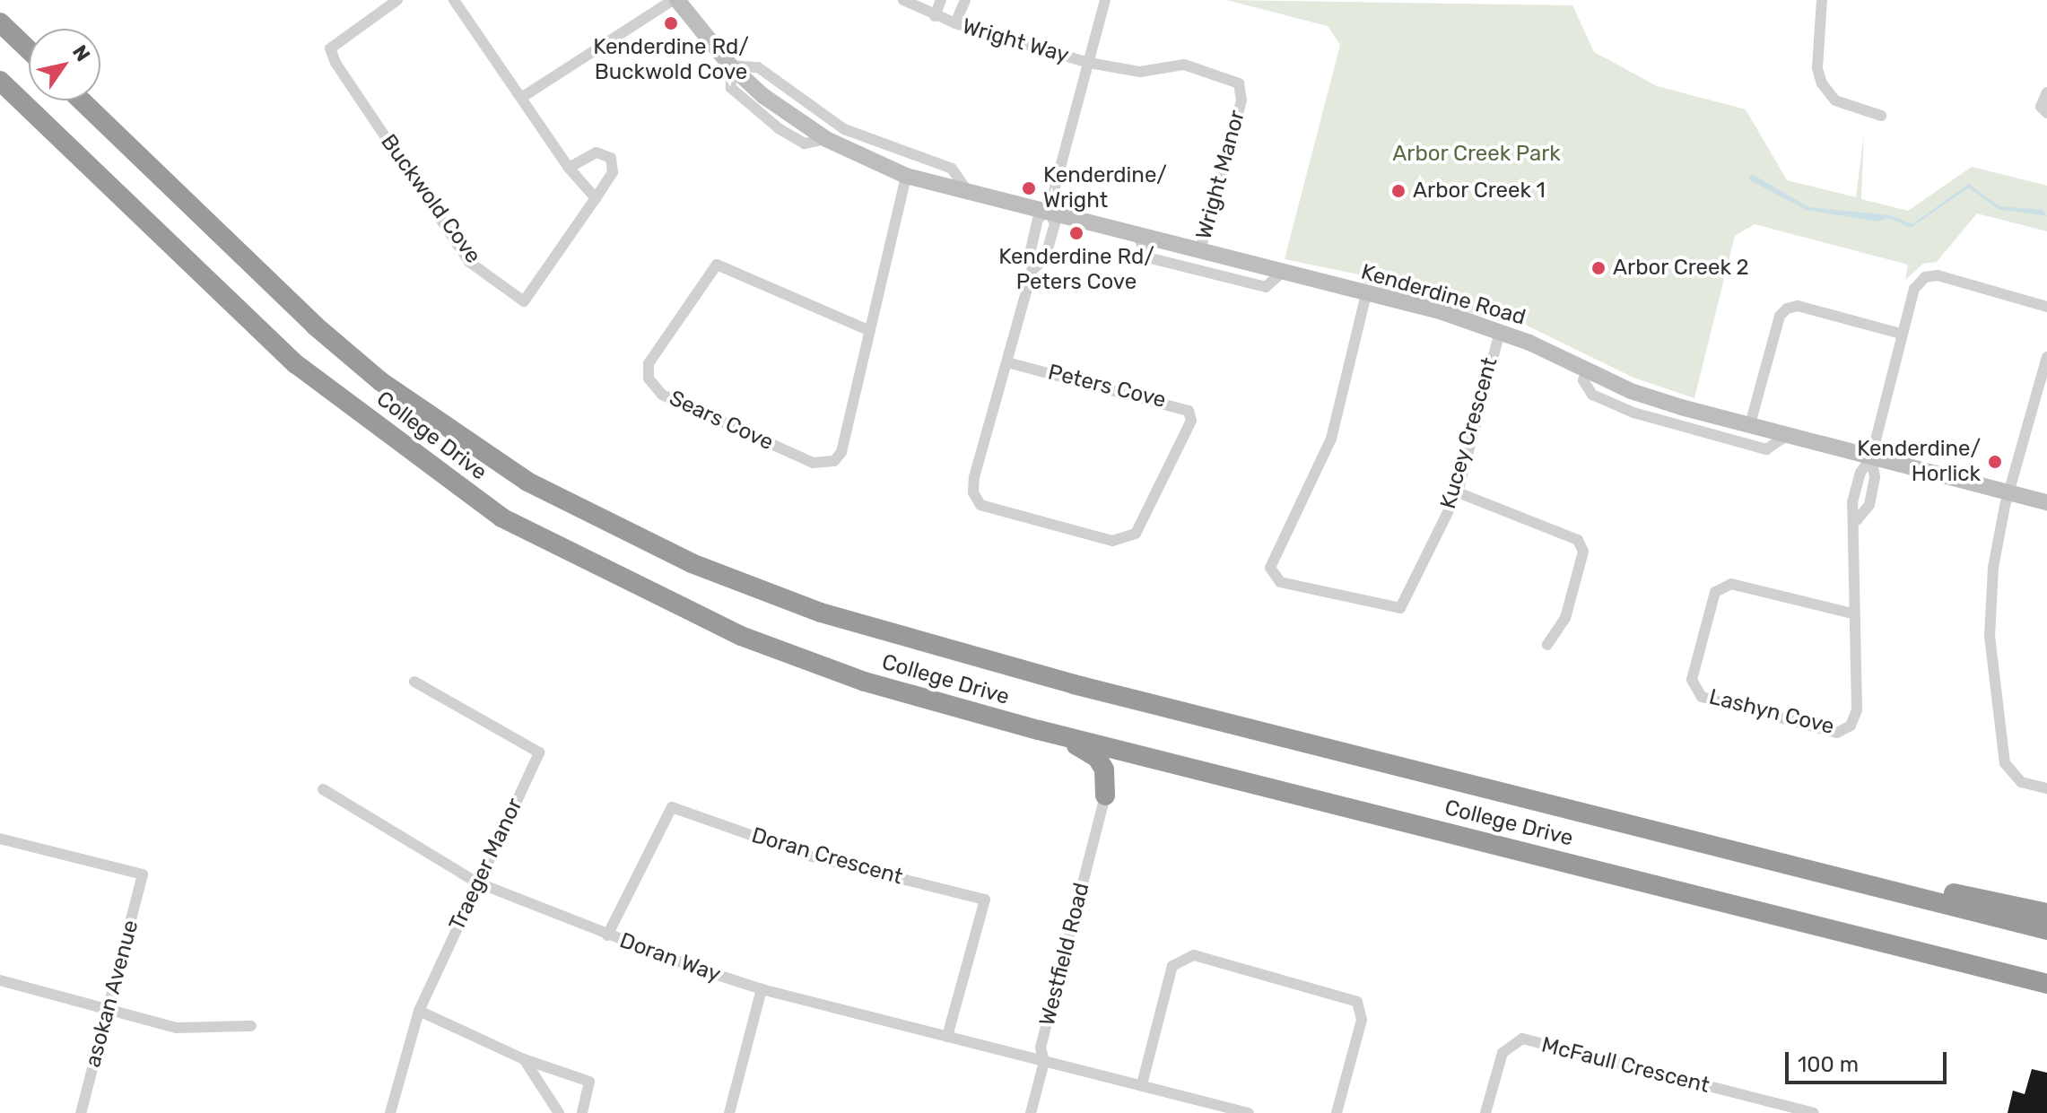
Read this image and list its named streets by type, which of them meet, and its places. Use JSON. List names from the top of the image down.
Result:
{
  "streets": {
    "highway": ["College Drive"],
    "street": [
      "Wright Way",
      "Wright Manor",
      "Buckwold Cove",
      "Kenderdine Road",
      "Peters Cove",
      "Sears Cove",
      "Kucey Crescent",
      "Lashyn Cove",
      "Doran Crescent",
      "Traeger Manor",
      "Westfield Road",
      "Doran Way",
      "asokan Avenue",
      "McFaull Crescent"
    ]
  },
  "crossings": [
    ["Wright Way", "Wright Manor"],
    ["Wright Manor", "Kenderdine Road"],
    ["Kenderdine Road", "Peters Cove"],
    ["Kenderdine Road", "Sears Cove"],
    ["Kenderdine Road", "Kucey Crescent"],
    ["Kenderdine Road", "Lashyn Cove"],
    ["Doran Crescent", "Doran Way"],
    ["Traeger Manor", "Doran Way"],
    ["Westfield Road", "Doran Way"]
  ],
  "parks": ["Arbor Creek Park"],
  "places": [
    "Kenderdine Rd/ Buckwold Cove",
    "Kenderdine/ Wright",
    "Arbor Creek 1",
    "Kenderdine Rd/ Peters Cove",
    "Arbor Creek 2",
    "Kenderdine/ Horlick"
  ],
  "scale_bar": "100 m",
  "north": "top right"
}
